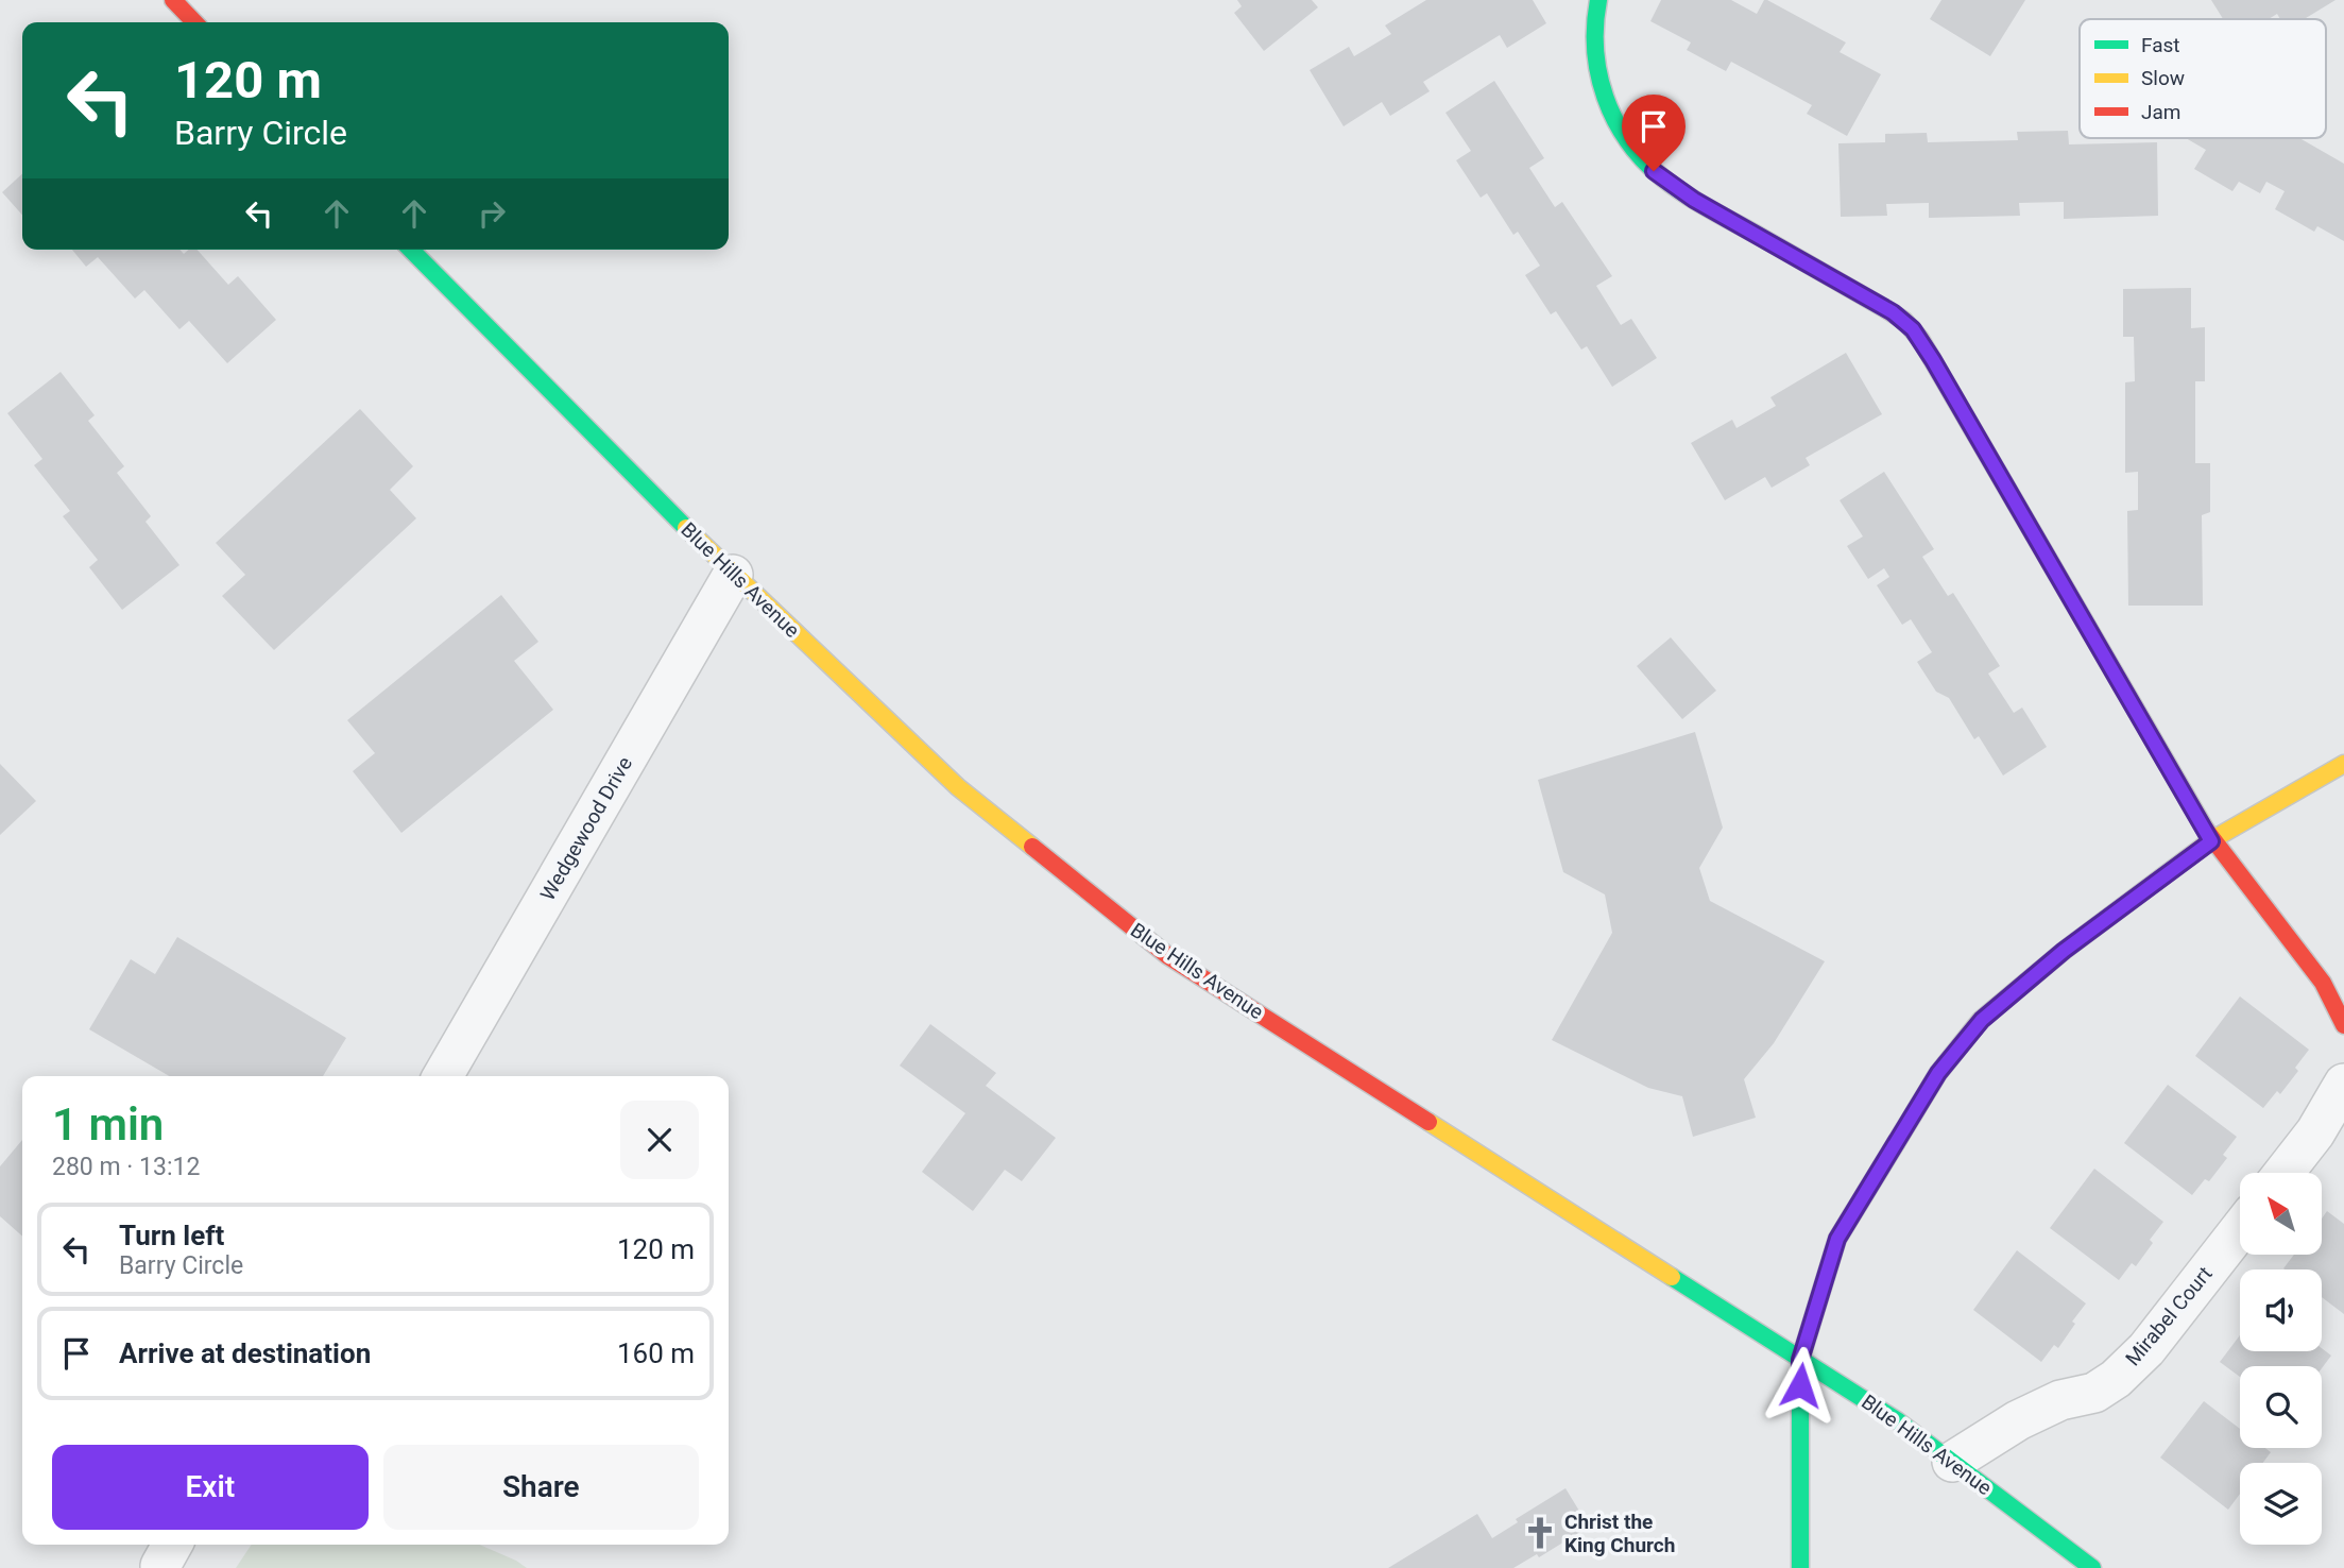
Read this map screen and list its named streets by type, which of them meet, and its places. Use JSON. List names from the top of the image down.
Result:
{
  "streets": {
    "main road": ["Blue Hills Avenue"],
    "street": ["Wedgewood Drive", "Mirabel Court"]
  },
  "crossings": [
    ["Blue Hills Avenue", "Wedgewood Drive"],
    ["Blue Hills Avenue", "Mirabel Court"]
  ],
  "places": {
    "church": ["Christ the King Church"]
  },
  "legend": ["Fast", "Slow", "Jam"],
  "north": "top left",
  "page": {
    "turn": ["120 m", "Barry Circle"],
    "heading": ["1 min", "280 m · 13:12"],
    "list": [
      {
        "name": "Turn left",
        "note": "Barry Circle",
        "value": "120 m"
      },
      {
        "name": "Arrive at destination",
        "value": "160 m"
      }
    ],
    "buttons": ["Exit", "Share"]
  }
}
